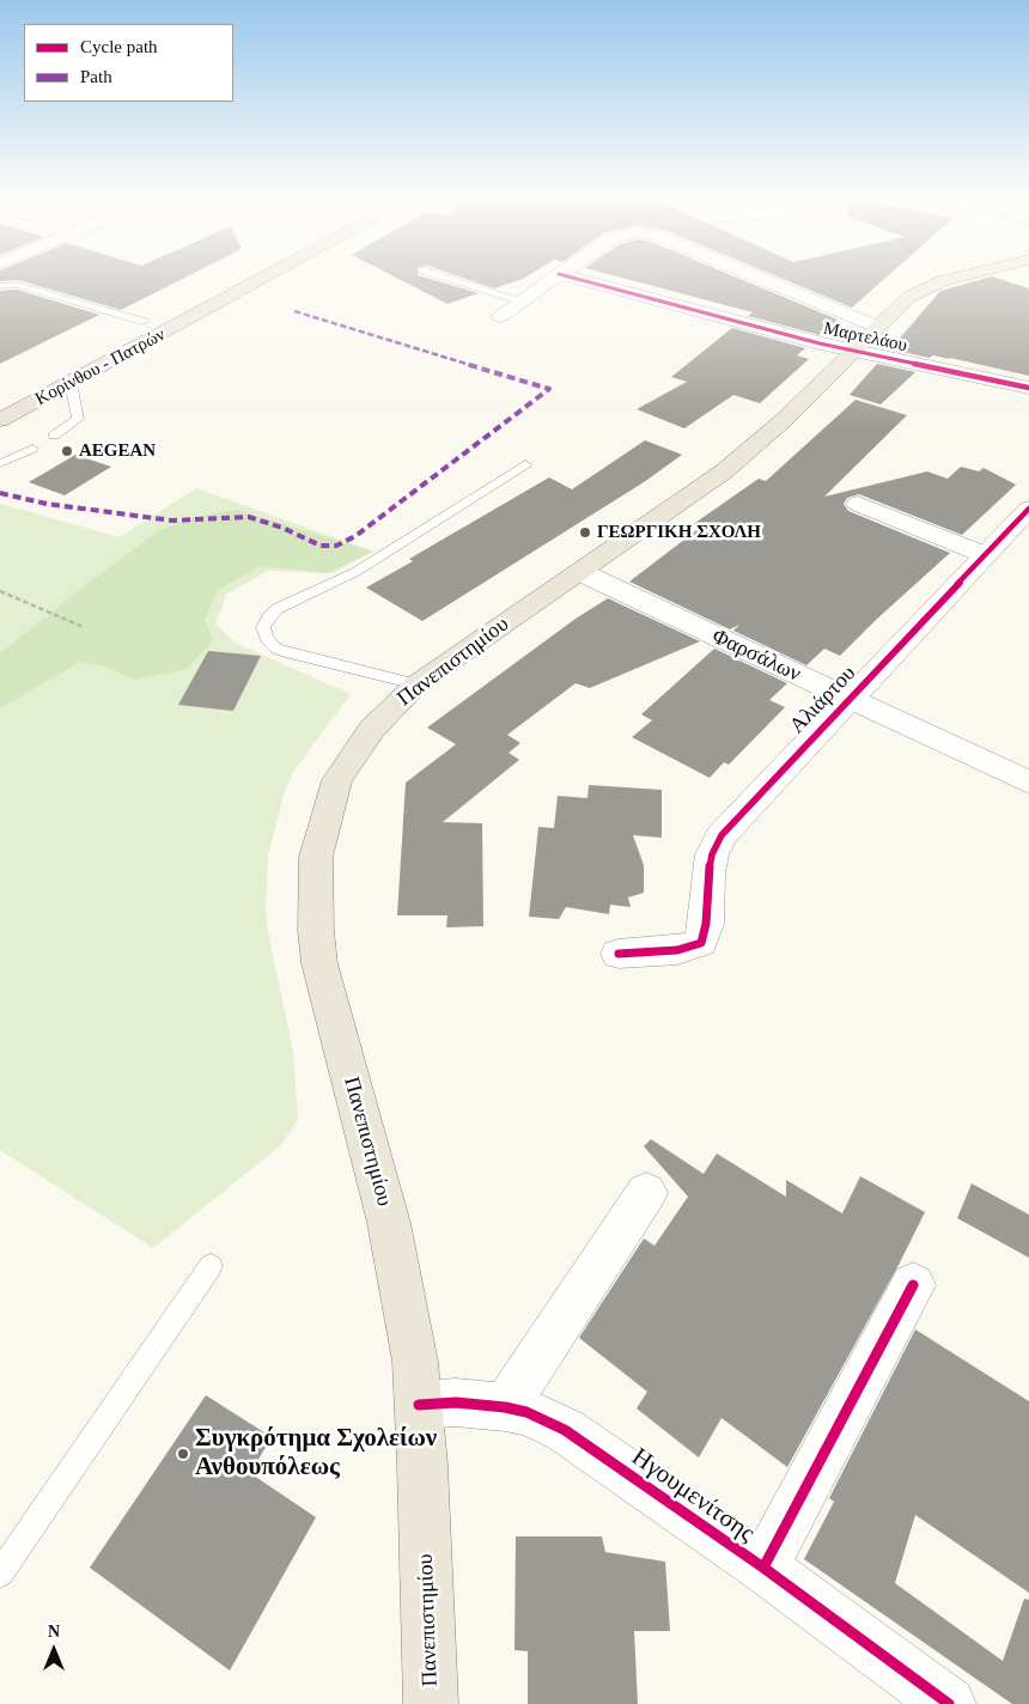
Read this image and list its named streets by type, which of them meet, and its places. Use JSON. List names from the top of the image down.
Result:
{
  "streets": {
    "highway": ["Κορίνθου - Πατρών"],
    "main road": ["Πανεπιστημίου"],
    "street": [
      "Μαρτελάου",
      "Φαρσάλων",
      "Αλιάρτου",
      "Ηγουμενίτσης"
    ]
  },
  "crossings": [
    ["Μαρτελάου", "Πανεπιστημίου"],
    ["Φαρσάλων", "Πανεπιστημίου"],
    ["Φαρσάλων", "Αλιάρτου"],
    ["Πανεπιστημίου", "Ηγουμενίτσης"]
  ],
  "places": ["AEGEAN", "ΓΕΩΡΓΙΚΗ ΣΧΟΛΗ", "Συγκρότημα Σχολείων Ανθουπόλεως"],
  "legend": ["Cycle path", "Path"],
  "north": "top"
}
